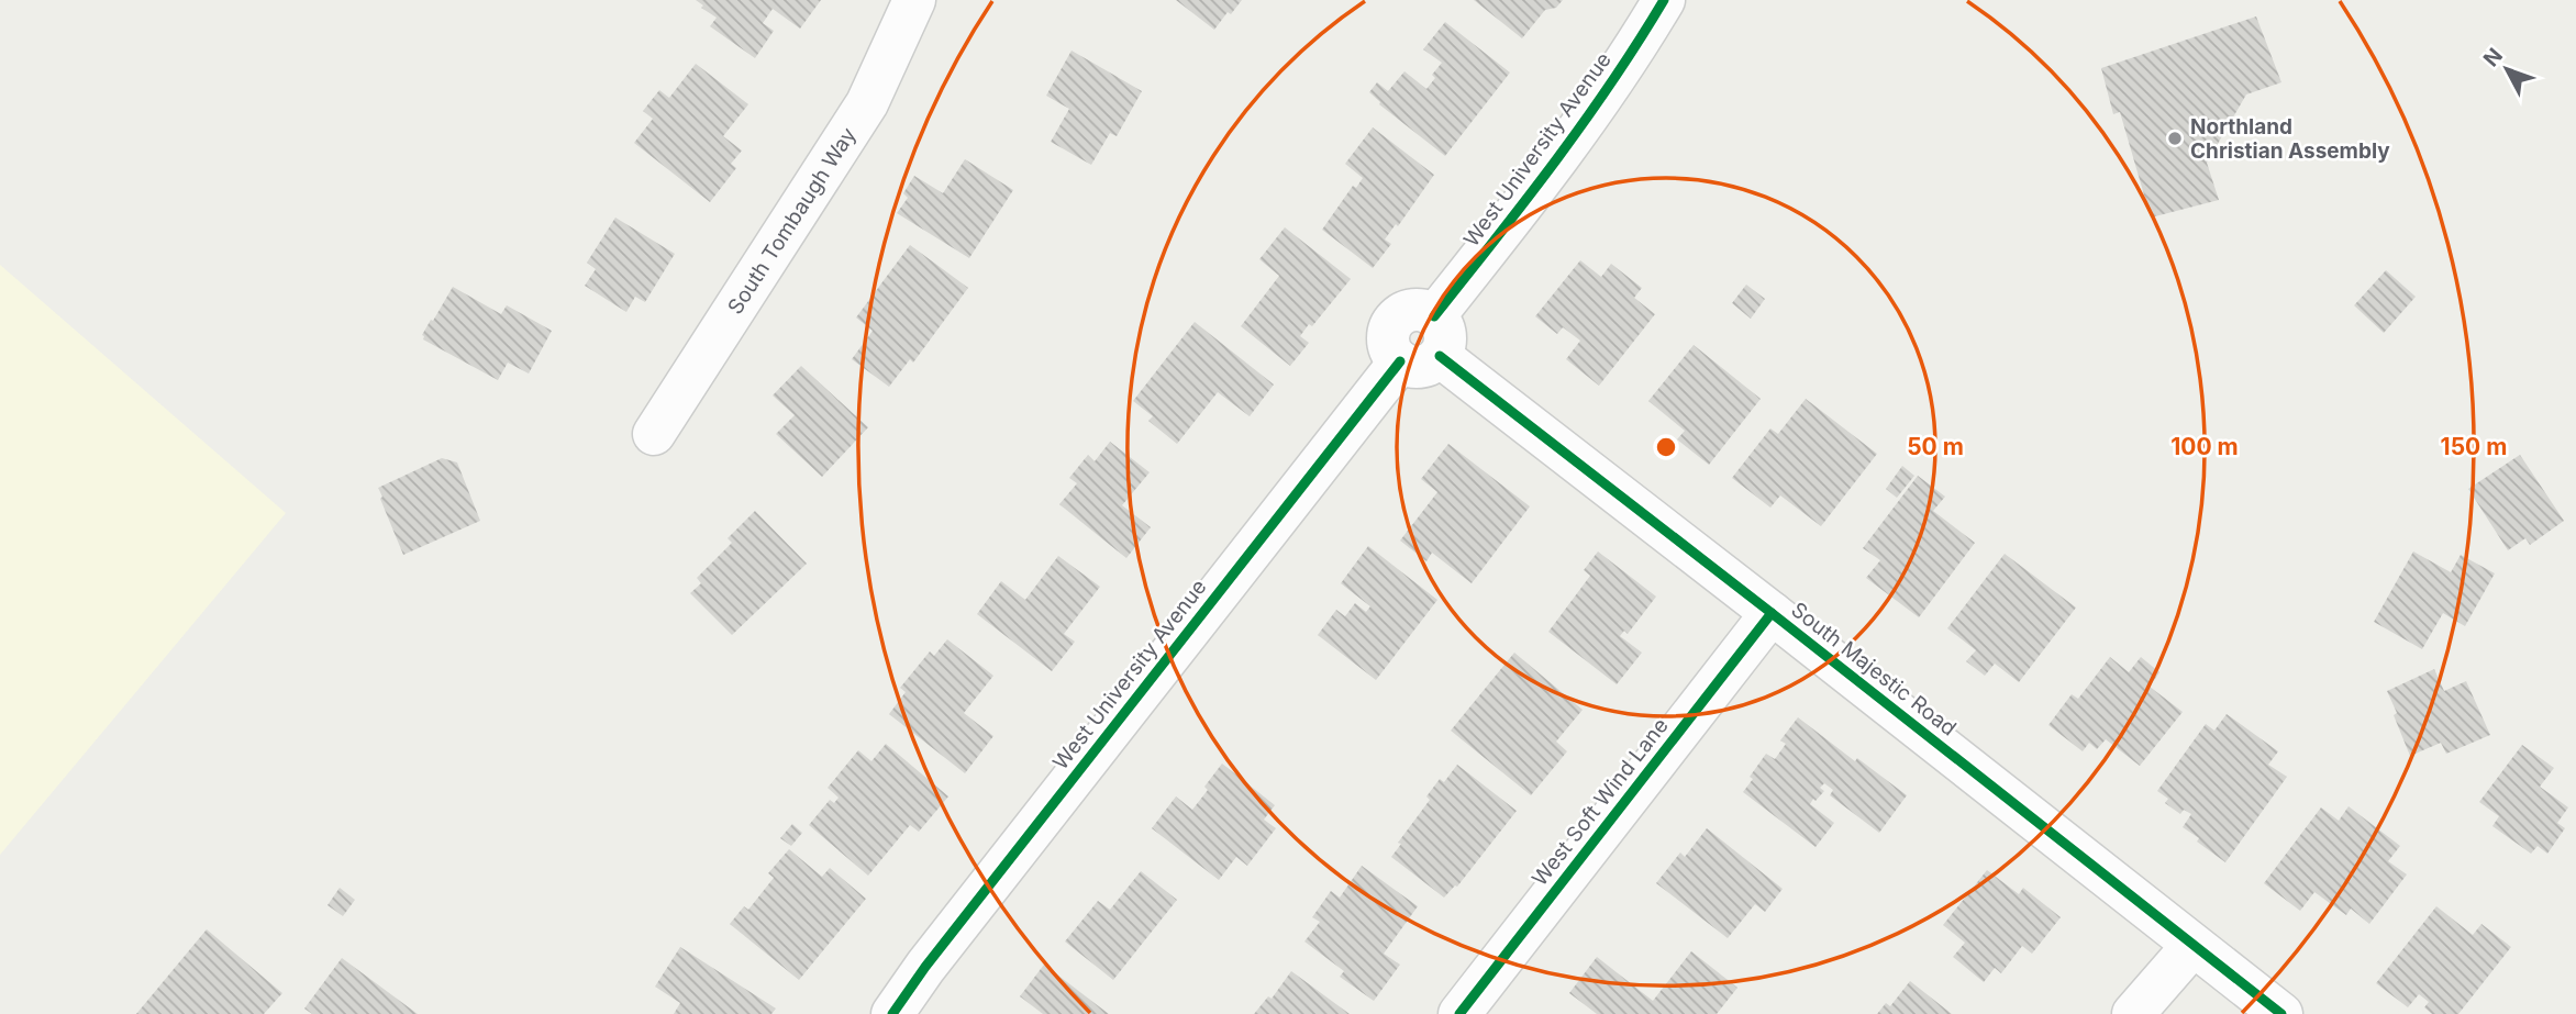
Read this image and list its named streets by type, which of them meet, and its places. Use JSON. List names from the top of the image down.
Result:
{
  "streets": {
    "street": [
      "West University Avenue",
      "South Tombaugh Way",
      "South Majestic Road",
      "West Soft Wind Lane"
    ]
  },
  "crossings": [
    ["West University Avenue", "South Majestic Road"],
    ["South Majestic Road", "West Soft Wind Lane"]
  ],
  "places": ["Northland Christian Assembly"],
  "north": "top left",
  "rings": ["50 m", "100 m", "150 m"]
}
